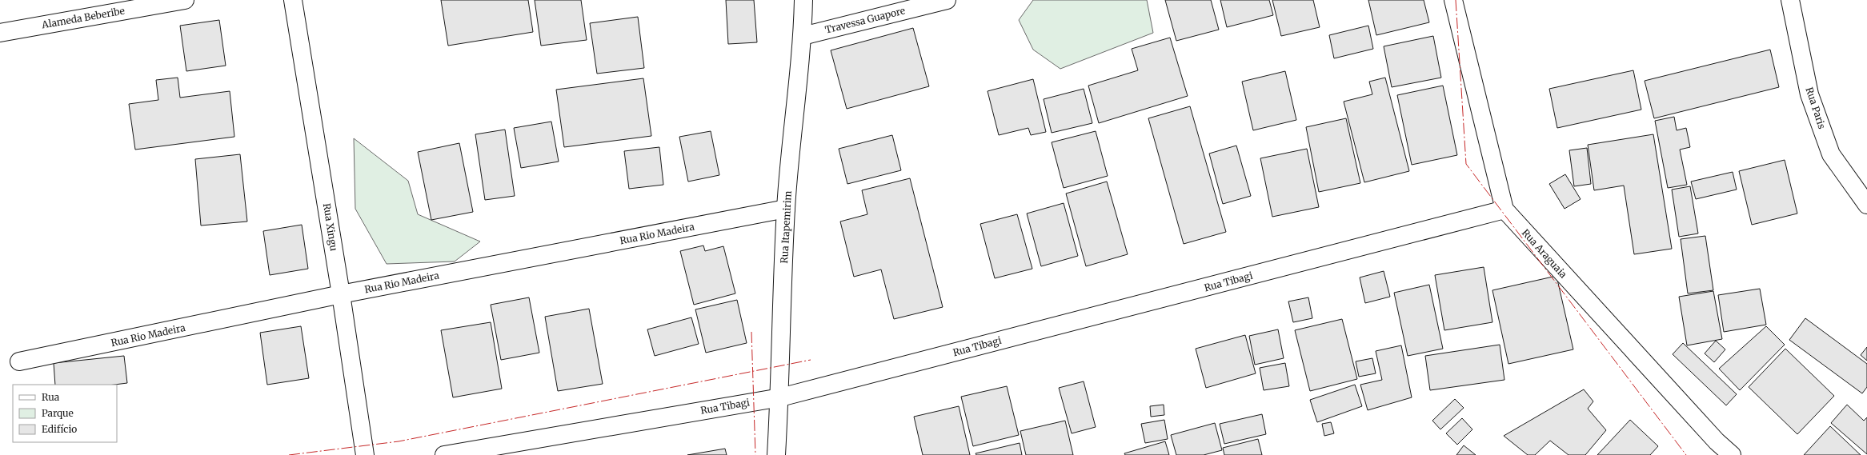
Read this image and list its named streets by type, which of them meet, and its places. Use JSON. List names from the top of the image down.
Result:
{
  "streets": {
    "street": [
      "Alameda Beberibe",
      "Travessa Guapore",
      "Rua Paris",
      "Rua Xingu",
      "Rua Itapemirim",
      "Rua Rio Madeira",
      "Rua Araguaia",
      "Rua Tibagi"
    ]
  },
  "crossings": [
    ["Travessa Guapore", "Rua Itapemirim"],
    ["Rua Xingu", "Rua Rio Madeira"],
    ["Rua Itapemirim", "Rua Rio Madeira"],
    ["Rua Itapemirim", "Rua Tibagi"],
    ["Rua Araguaia", "Rua Tibagi"]
  ],
  "legend": ["Rua", "Parque", "Edifício"]
}
